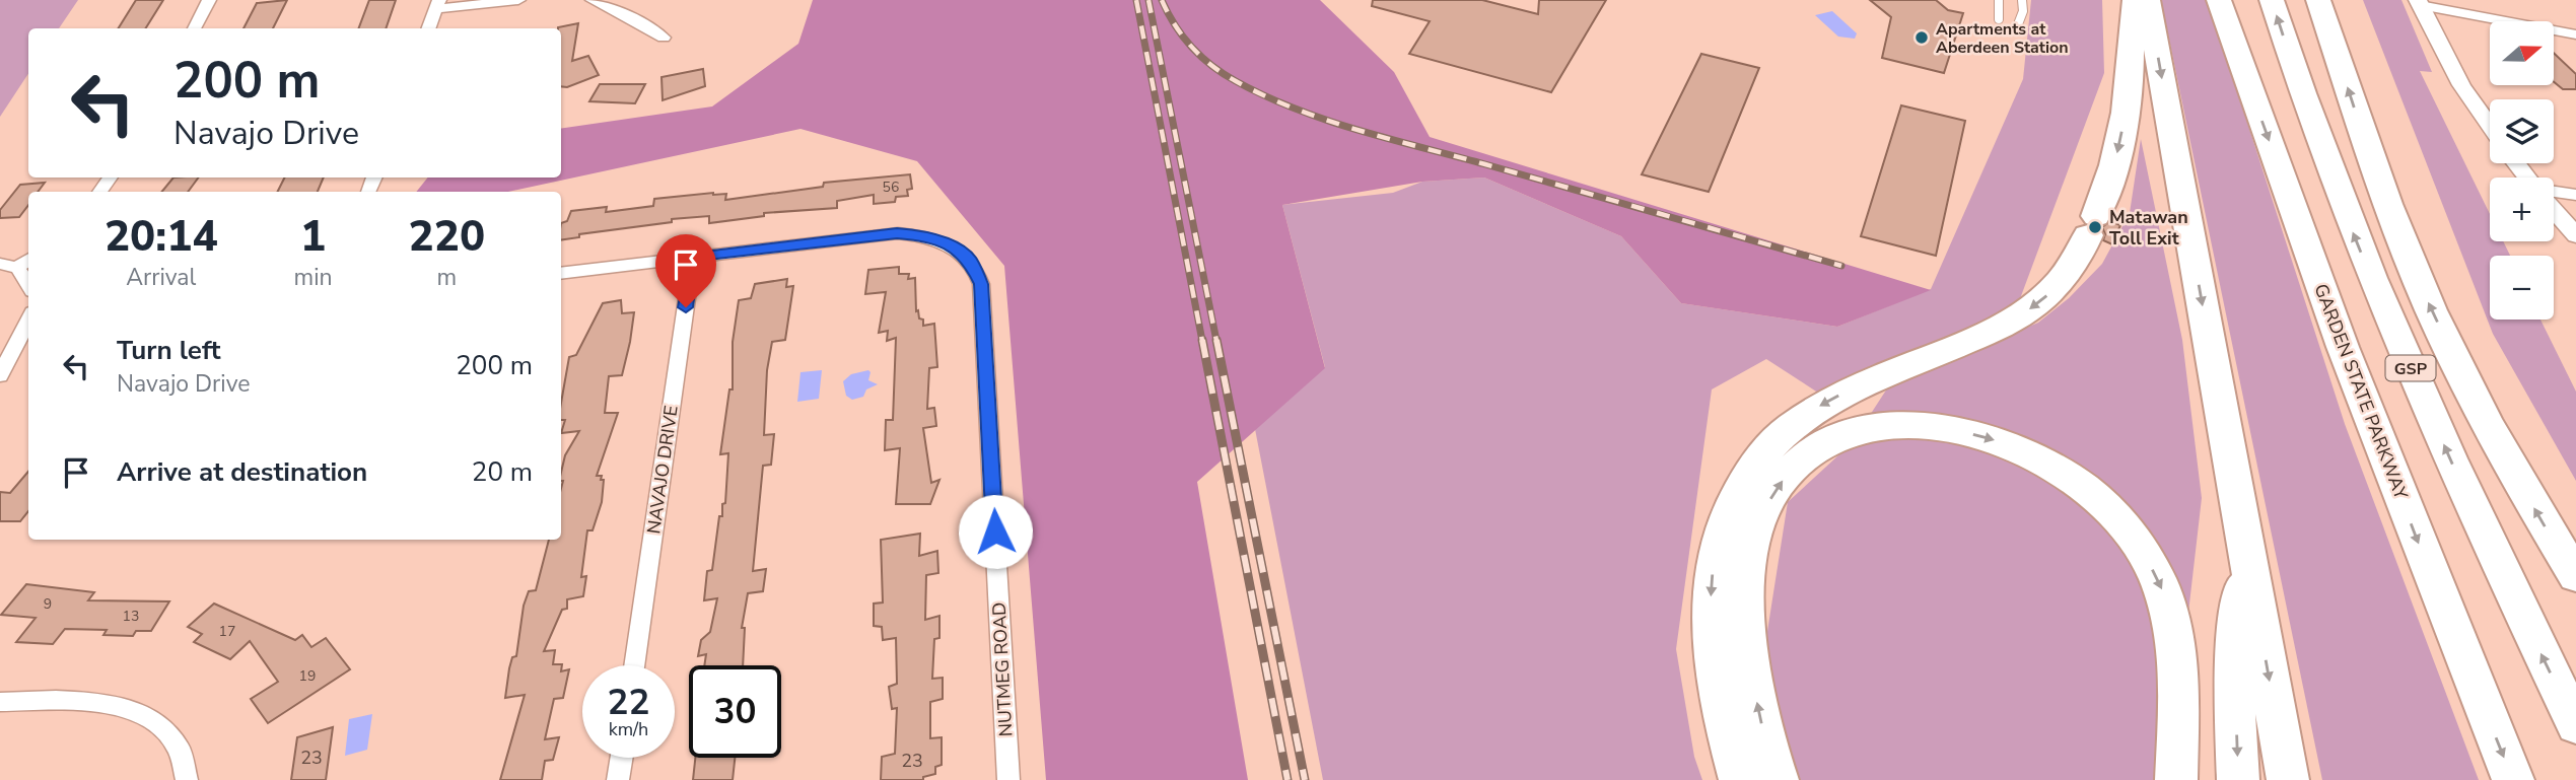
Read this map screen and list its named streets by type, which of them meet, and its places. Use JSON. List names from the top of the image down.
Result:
{
  "streets": {
    "highway": ["GSP", "GARDEN STATE PARKWAY"],
    "street": ["NAVAJO DRIVE", "NUTMEG ROAD"]
  },
  "crossings": [
    ["NAVAJO DRIVE", "NUTMEG ROAD"]
  ],
  "places": ["Apartments at Aberdeen Station", "Matawan Toll Exit"],
  "house_numbers": [
    "56",
    "9",
    "13",
    "17",
    "19",
    "23",
    "23"
  ],
  "north": "right",
  "page": {
    "map_buttons": ["+", "−"],
    "turn": ["200 m", "Navajo Drive"],
    "eta": [
      "20:14",
      "Arrival",
      "1",
      "min",
      "220",
      "m"
    ],
    "list": [
      {
        "name": "Turn left",
        "note": "Navajo Drive",
        "value": "200 m"
      },
      {
        "name": "Arrive at destination",
        "value": "20 m"
      }
    ],
    "speed": "22 km/h",
    "limit": "30"
  }
}
